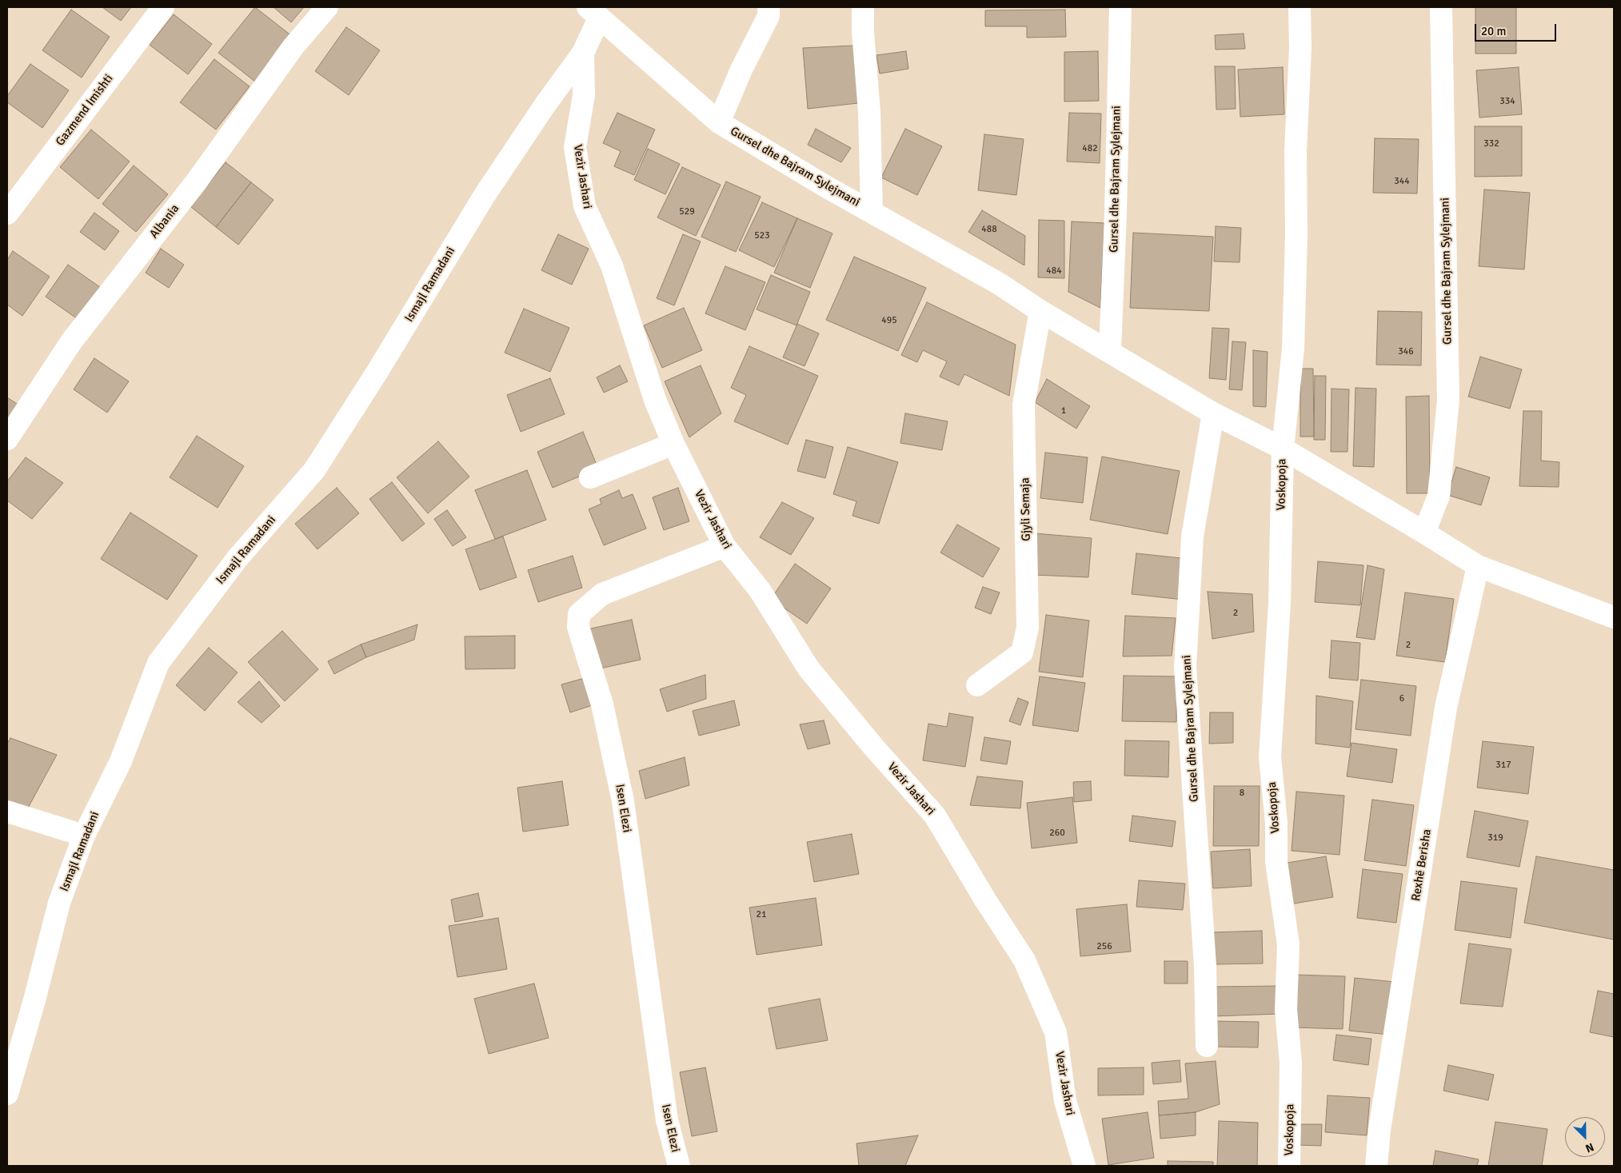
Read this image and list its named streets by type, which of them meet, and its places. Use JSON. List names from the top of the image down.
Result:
{
  "streets": {
    "street": [
      "Gazmend Imishti",
      "Gursel dhe Bajram Sylejmani",
      "Vezir Jashari",
      "Albania",
      "Ismajl Ramadani",
      "Voskopoja",
      "Gjyli Semaja",
      "Isen Elezi",
      "Rexhë Berisha"
    ]
  },
  "crossings": [
    ["Gursel dhe Bajram Sylejmani", "Vezir Jashari"],
    ["Gursel dhe Bajram Sylejmani", "Voskopoja"],
    ["Gursel dhe Bajram Sylejmani", "Gjyli Semaja"],
    ["Gursel dhe Bajram Sylejmani", "Rexhë Berisha"],
    ["Vezir Jashari", "Ismajl Ramadani"],
    ["Vezir Jashari", "Isen Elezi"]
  ],
  "house_numbers": [
    "334",
    "332",
    "482",
    "344",
    "529",
    "488",
    "523",
    "484",
    "495",
    "346",
    "1",
    "2",
    "2",
    "6",
    "317",
    "8",
    "260",
    "319",
    "21",
    "256"
  ],
  "scale_bar": "20 m",
  "north": "bottom right"
}
